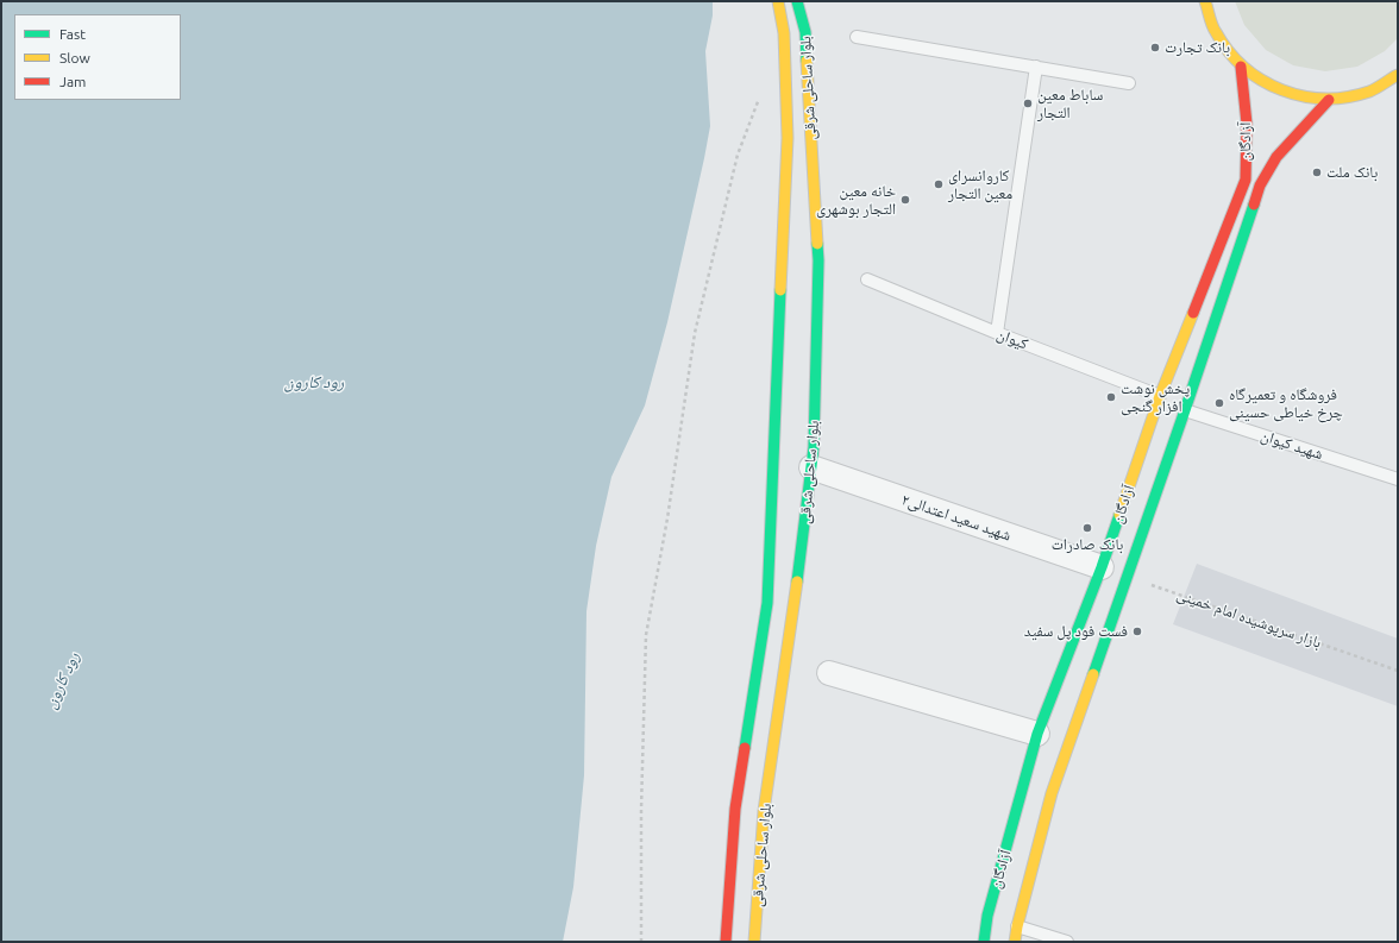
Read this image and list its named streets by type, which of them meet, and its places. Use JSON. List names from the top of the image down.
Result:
{
  "streets": {
    "main road": ["بلوار ساحلی شرقی", "آزادگان"],
    "street": ["شهید سعید اعتدالی۲"],
    "lane": ["کیوان", "شهید کیوان"],
    "path": ["بازار سرپوشیده امام خمینی"]
  },
  "crossings": [
    ["بلوار ساحلی شرقی", "شهید سعید اعتدالی۲"],
    ["آزادگان", "کیوان"],
    ["آزادگان", "شهید کیوان"],
    ["آزادگان", "شهید سعید اعتدالی۲"],
    ["آزادگان", "بازار سرپوشیده امام خمینی"]
  ],
  "water": ["رود کارون"],
  "places": [
    "بانک تجارت",
    "ساباط معین التجار",
    "بانک ملت",
    "کاروانسرای معین التجار",
    "خانه معین التجار بوشهری",
    "پخش نوشت افزار گنجی",
    "فروشگاه و تعمیرگاه چرخ خیاطی حسینی",
    "بانک صادرات",
    "فست فود پل سفید"
  ],
  "legend": ["Fast", "Slow", "Jam"]
}
